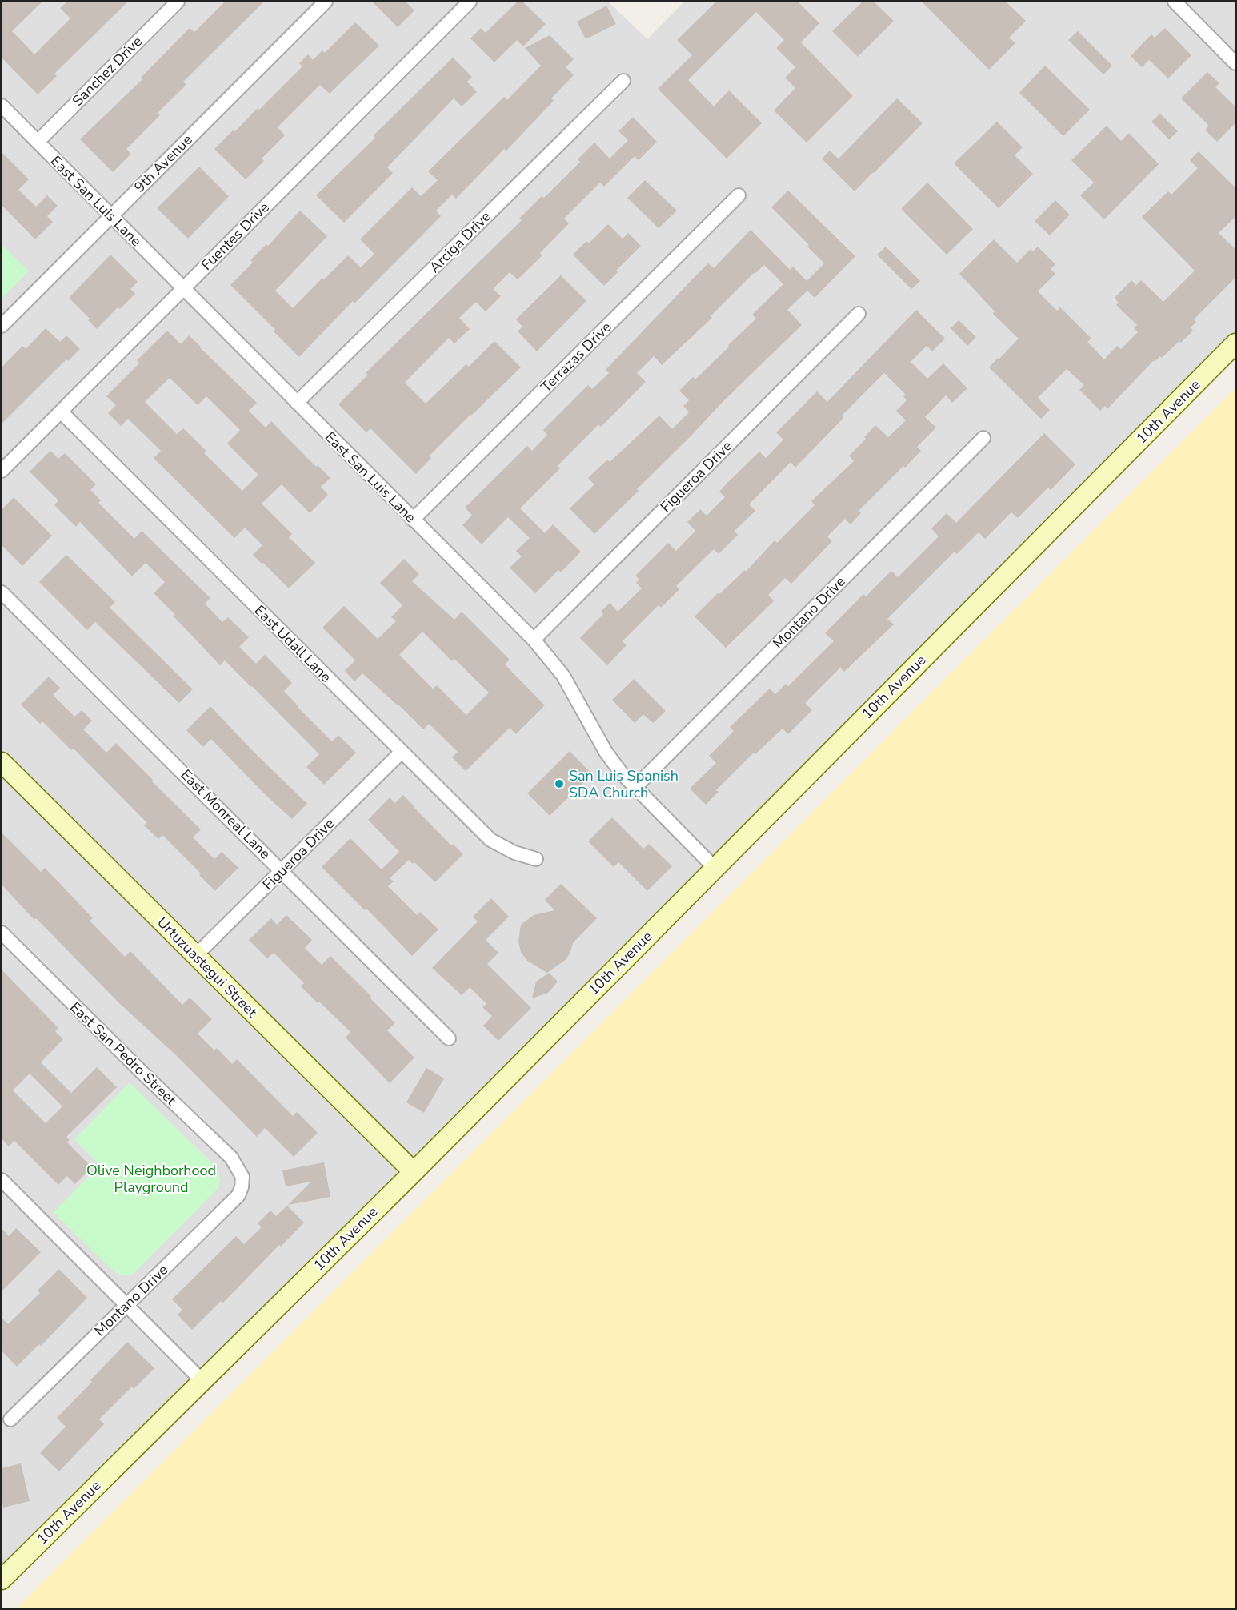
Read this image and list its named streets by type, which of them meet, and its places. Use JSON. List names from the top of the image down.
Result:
{
  "streets": {
    "main road": ["10th Avenue", "Urtuzuastegui Street"],
    "street": [
      "Sanchez Drive",
      "9th Avenue",
      "East San Luis Lane",
      "Fuentes Drive",
      "Arciga Drive",
      "Terrazas Drive",
      "Figueroa Drive",
      "Montano Drive",
      "East Udall Lane",
      "East Monreal Lane",
      "East San Pedro Street"
    ]
  },
  "crossings": [
    ["Sanchez Drive", "East San Luis Lane"],
    ["9th Avenue", "East San Luis Lane"],
    ["East San Luis Lane", "Fuentes Drive"],
    ["East San Luis Lane", "Arciga Drive"],
    ["East San Luis Lane", "Terrazas Drive"],
    ["East San Luis Lane", "10th Avenue"],
    ["East San Luis Lane", "Figueroa Drive"],
    ["East San Luis Lane", "Montano Drive"],
    ["Fuentes Drive", "East Udall Lane"],
    ["10th Avenue", "Urtuzuastegui Street"],
    ["Figueroa Drive", "East Udall Lane"],
    ["Figueroa Drive", "East Monreal Lane"],
    ["Figueroa Drive", "Urtuzuastegui Street"],
    ["Montano Drive", "East San Pedro Street"]
  ],
  "parks": ["Olive Neighborhood Playground"],
  "places": ["San Luis Spanish SDA Church"]
}
